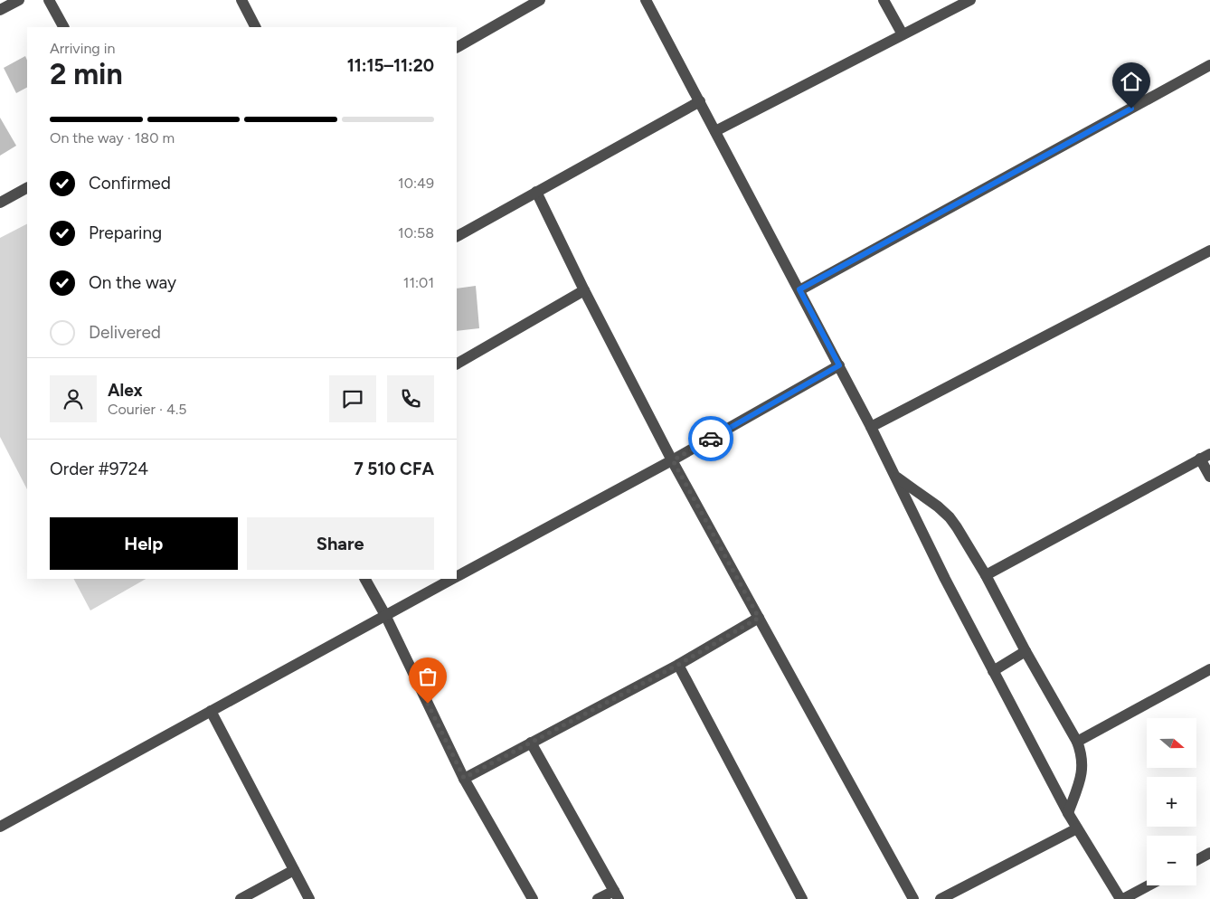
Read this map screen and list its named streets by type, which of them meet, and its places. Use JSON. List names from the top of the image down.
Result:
{
  "north": "right",
  "page": {
    "heading": ["2 min", "Arriving in", "11:15–11:20"],
    "panel": [
      "Alex",
      "Courier · 4.5",
      "Order #9724",
      "7 510 CFA"
    ],
    "bar": "On the way · 180 m",
    "list": [
      ["Confirmed", "10:49"],
      ["Preparing", "10:58"],
      ["On the way", "11:01"],
      "Delivered"
    ],
    "buttons": ["Help", "Share"],
    "map_buttons": ["+", "−"]
  }
}
